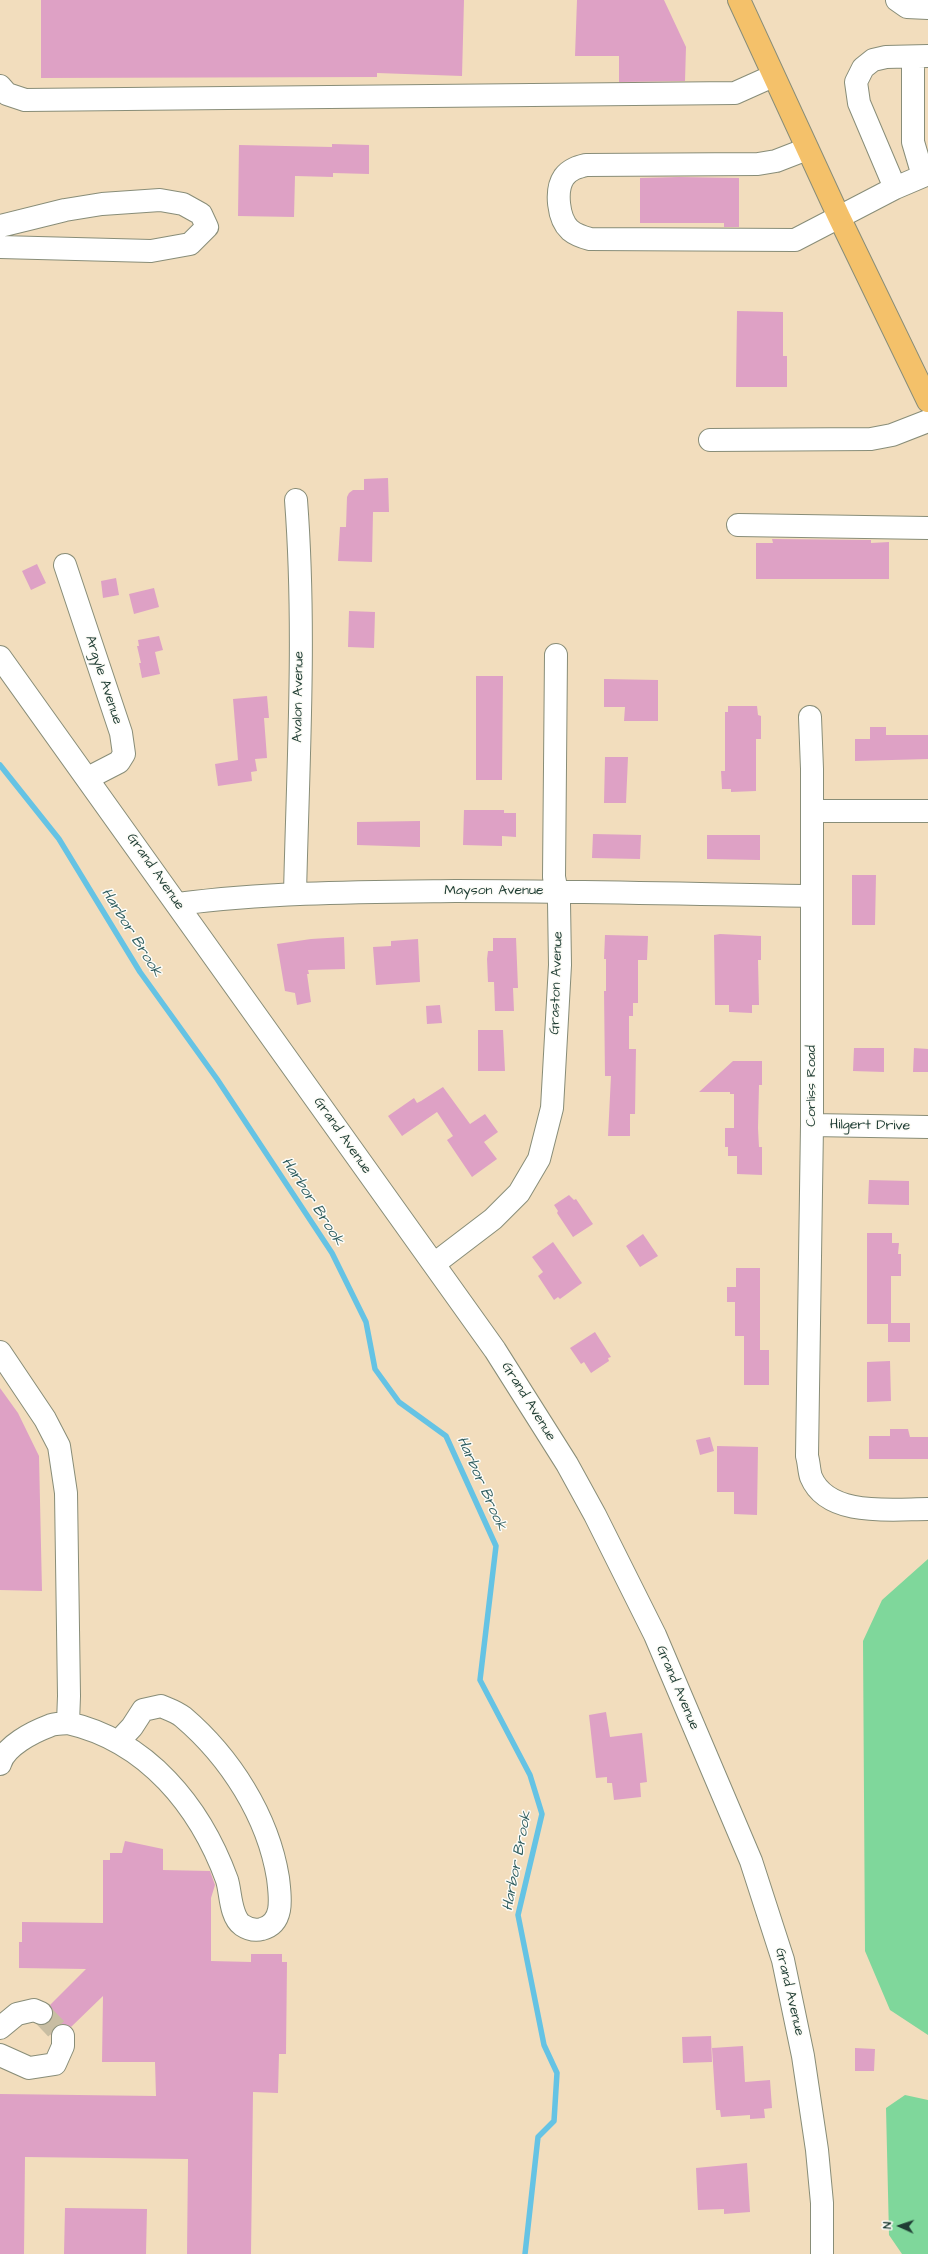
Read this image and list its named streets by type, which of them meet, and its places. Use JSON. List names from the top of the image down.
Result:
{
  "streets": {
    "street": [
      "Argyle Avenue",
      "Avalon Avenue",
      "Grand Avenue",
      "Mayson Avenue",
      "Graston Avenue",
      "Corliss Road",
      "Hilgert Drive"
    ]
  },
  "crossings": [
    ["Argyle Avenue", "Grand Avenue"],
    ["Avalon Avenue", "Mayson Avenue"],
    ["Grand Avenue", "Mayson Avenue"],
    ["Grand Avenue", "Graston Avenue"],
    ["Mayson Avenue", "Graston Avenue"],
    ["Mayson Avenue", "Corliss Road"],
    ["Corliss Road", "Hilgert Drive"]
  ],
  "water": ["Harbor Brook"],
  "north": "left"
}
